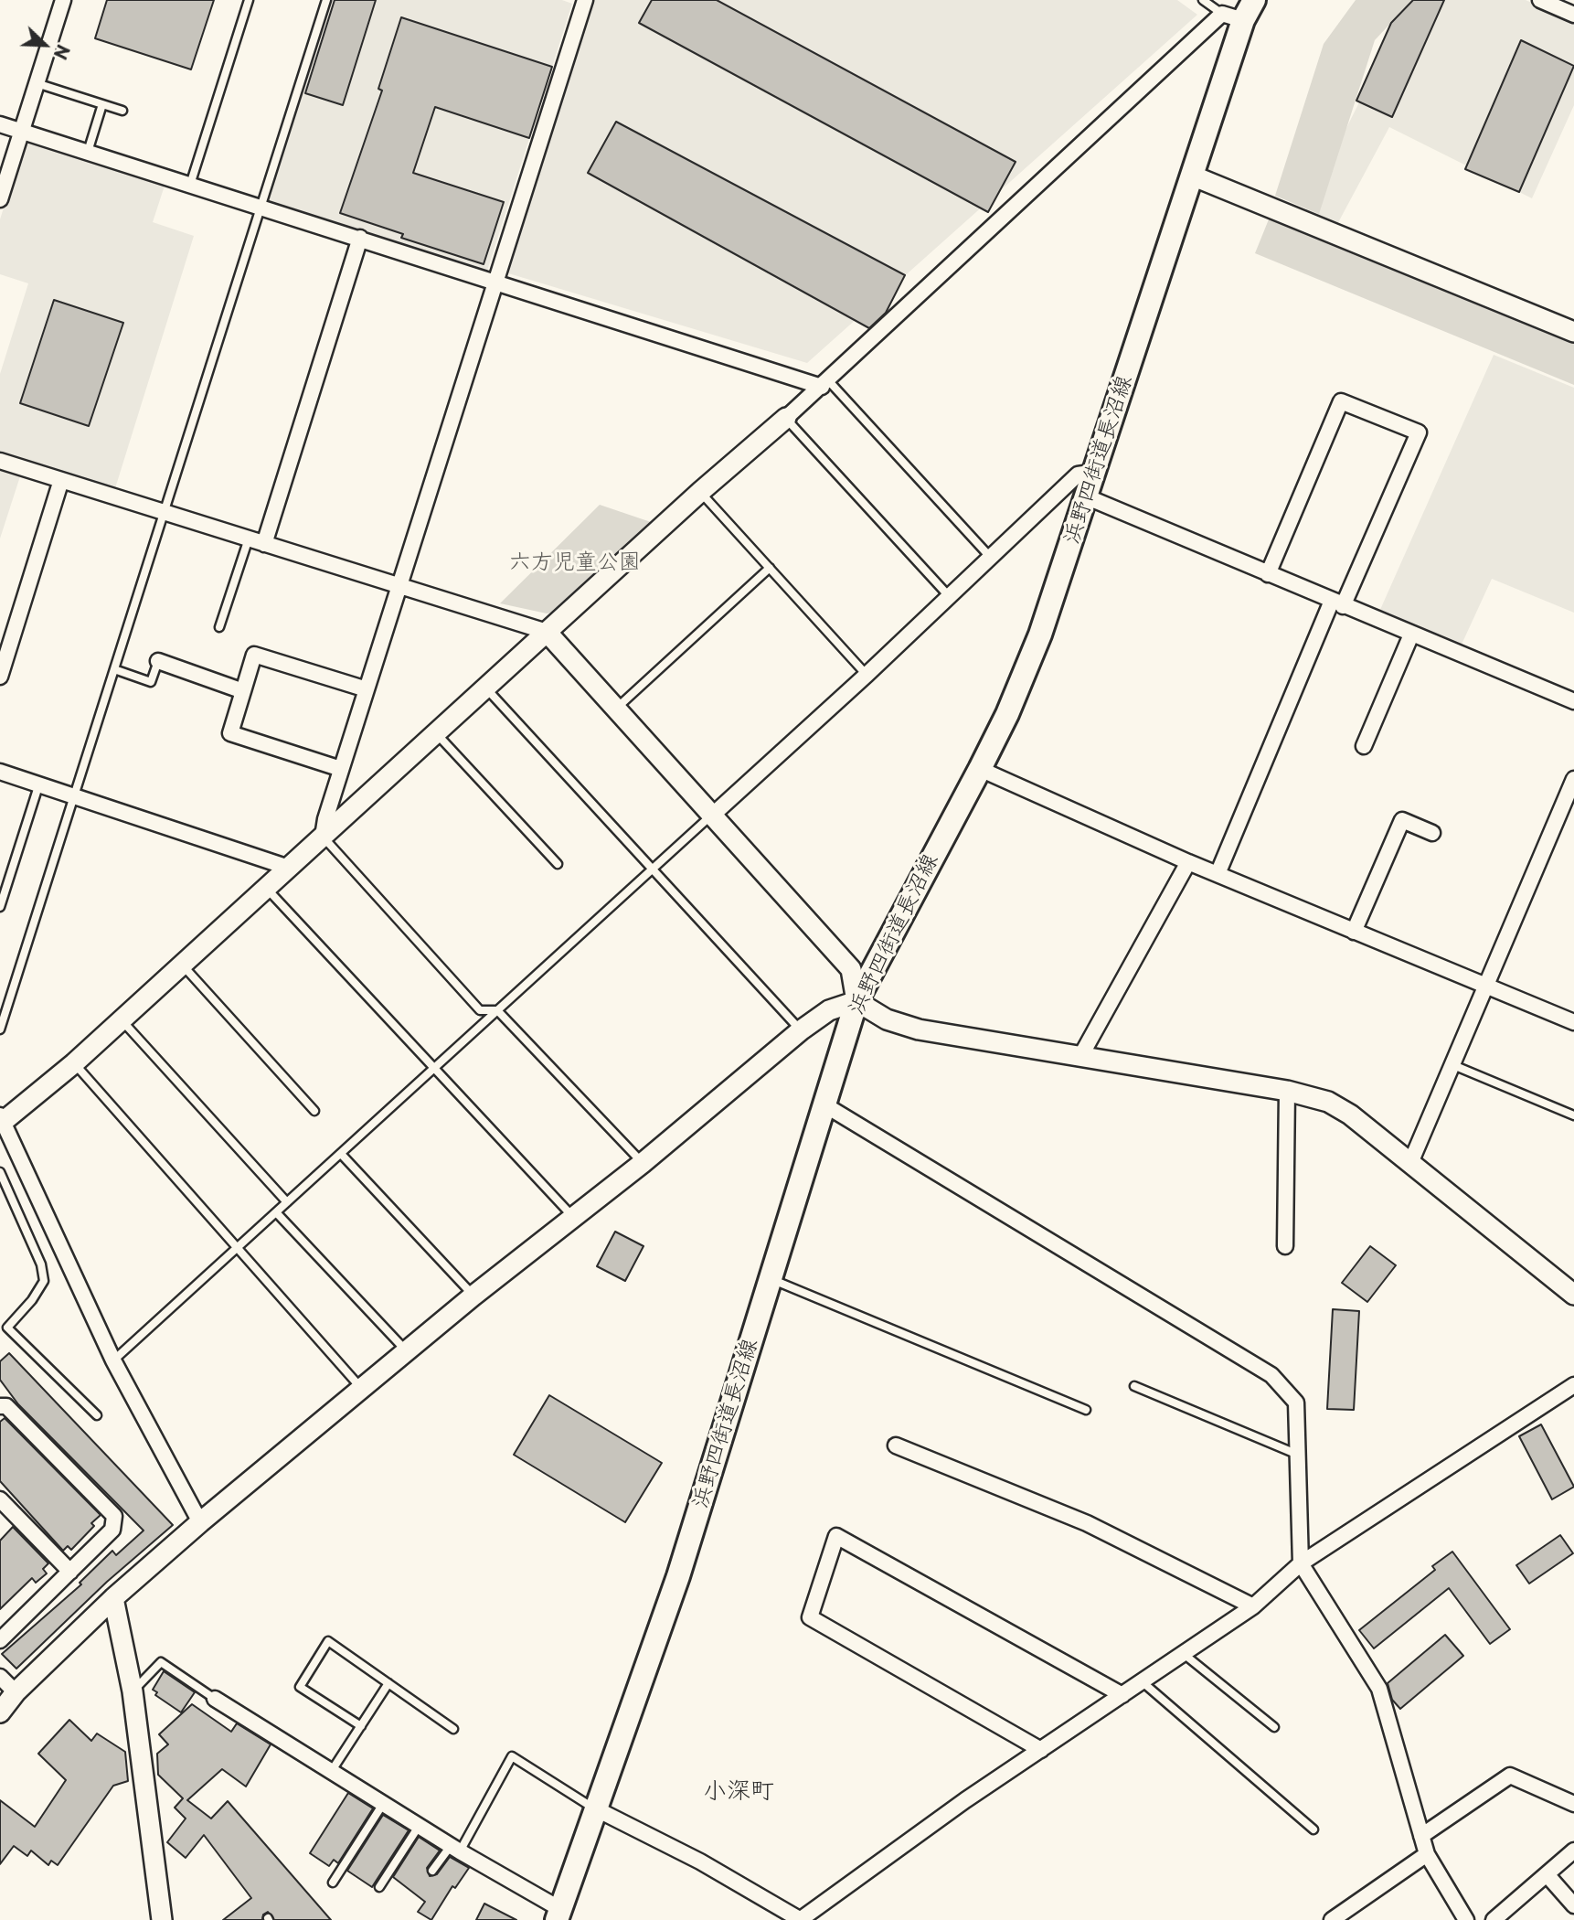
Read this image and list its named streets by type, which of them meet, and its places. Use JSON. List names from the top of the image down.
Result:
{
  "streets": {
    "main road": ["浜野四街道長沼線"]
  },
  "districts": ["小深町"],
  "parks": ["六方児童公園"],
  "north": "bottom right"
}
